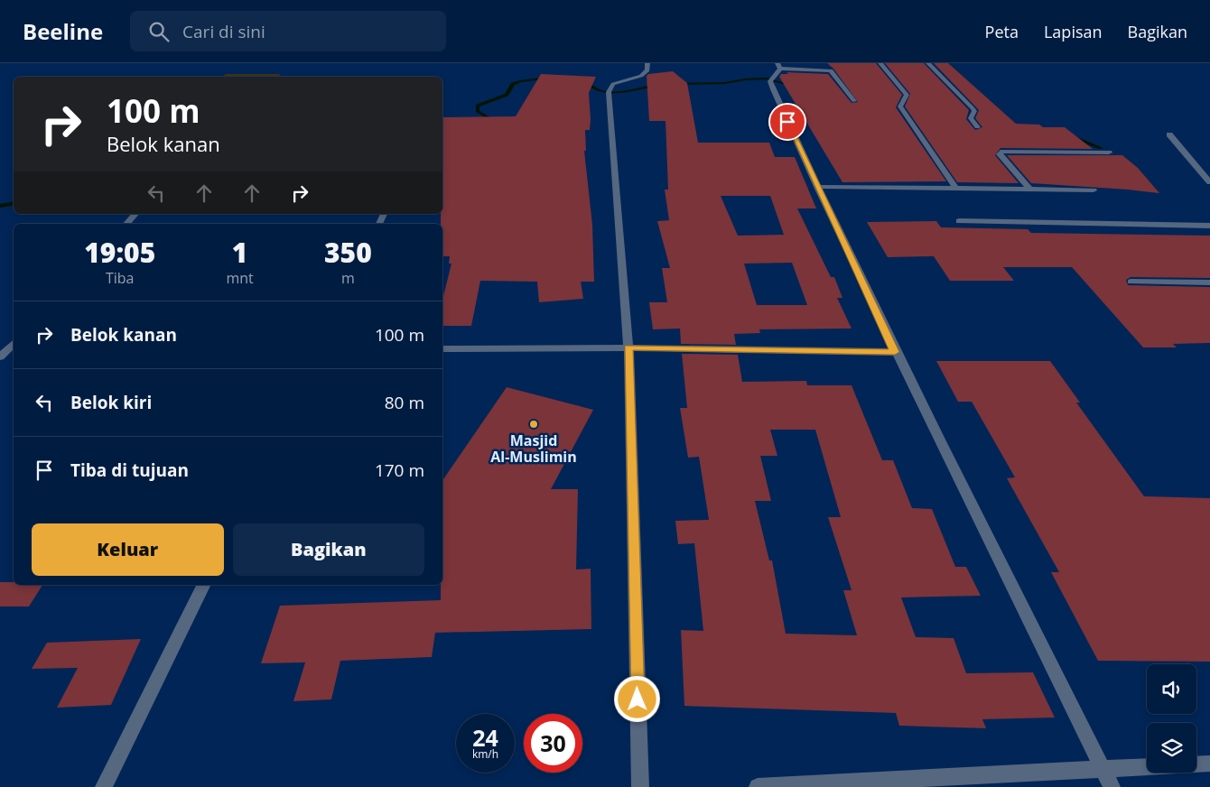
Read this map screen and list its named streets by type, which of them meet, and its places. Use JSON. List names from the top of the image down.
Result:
{
  "places": ["Masjid Al-Muslimin"],
  "page": {
    "header": "Beeline",
    "search": "Cari di sini",
    "nav": ["Peta", "Lapisan", "Bagikan"],
    "turn": ["100 m", "Belok kanan"],
    "eta": [
      "19:05",
      "Tiba",
      "1",
      "mnt",
      "350",
      "m"
    ],
    "list": [
      {
        "name": "Belok kanan",
        "value": "100 m"
      },
      {
        "name": "Belok kiri",
        "value": "80 m"
      },
      {
        "name": "Tiba di tujuan",
        "value": "170 m"
      }
    ],
    "buttons": ["Keluar", "Bagikan"],
    "speed": "24 km/h",
    "limit": "30"
  }
}
